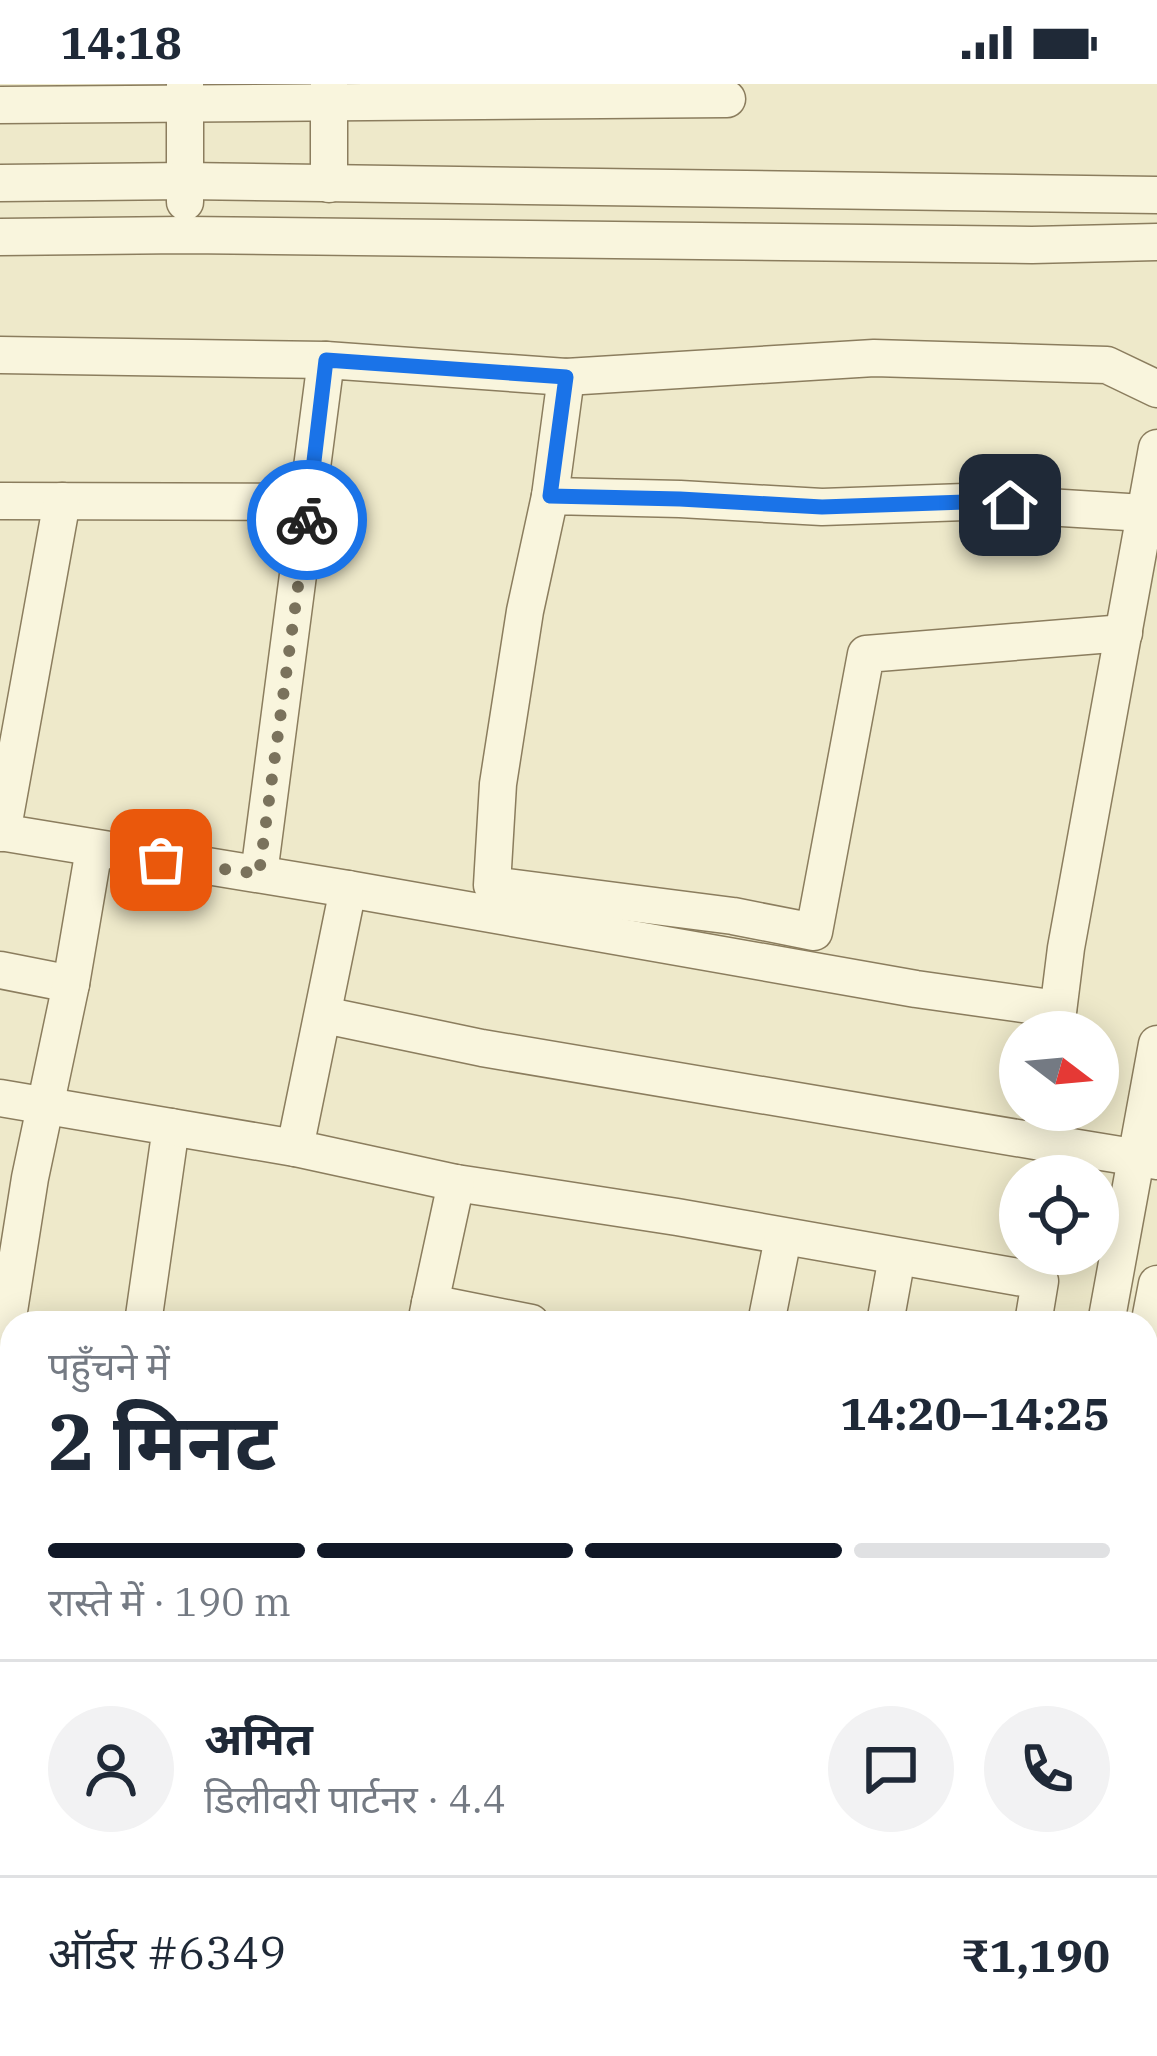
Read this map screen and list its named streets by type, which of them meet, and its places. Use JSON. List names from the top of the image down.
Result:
{
  "north": "right",
  "page": {
    "status": "14:18",
    "heading": ["2 मिनट", "पहुँचने में", "14:20–14:25"],
    "panel": [
      "अमित",
      "डिलीवरी पार्टनर · 4.4",
      "ऑर्डर #6349",
      "₹1,190"
    ],
    "bar": "रास्ते में · 190 m"
  }
}
